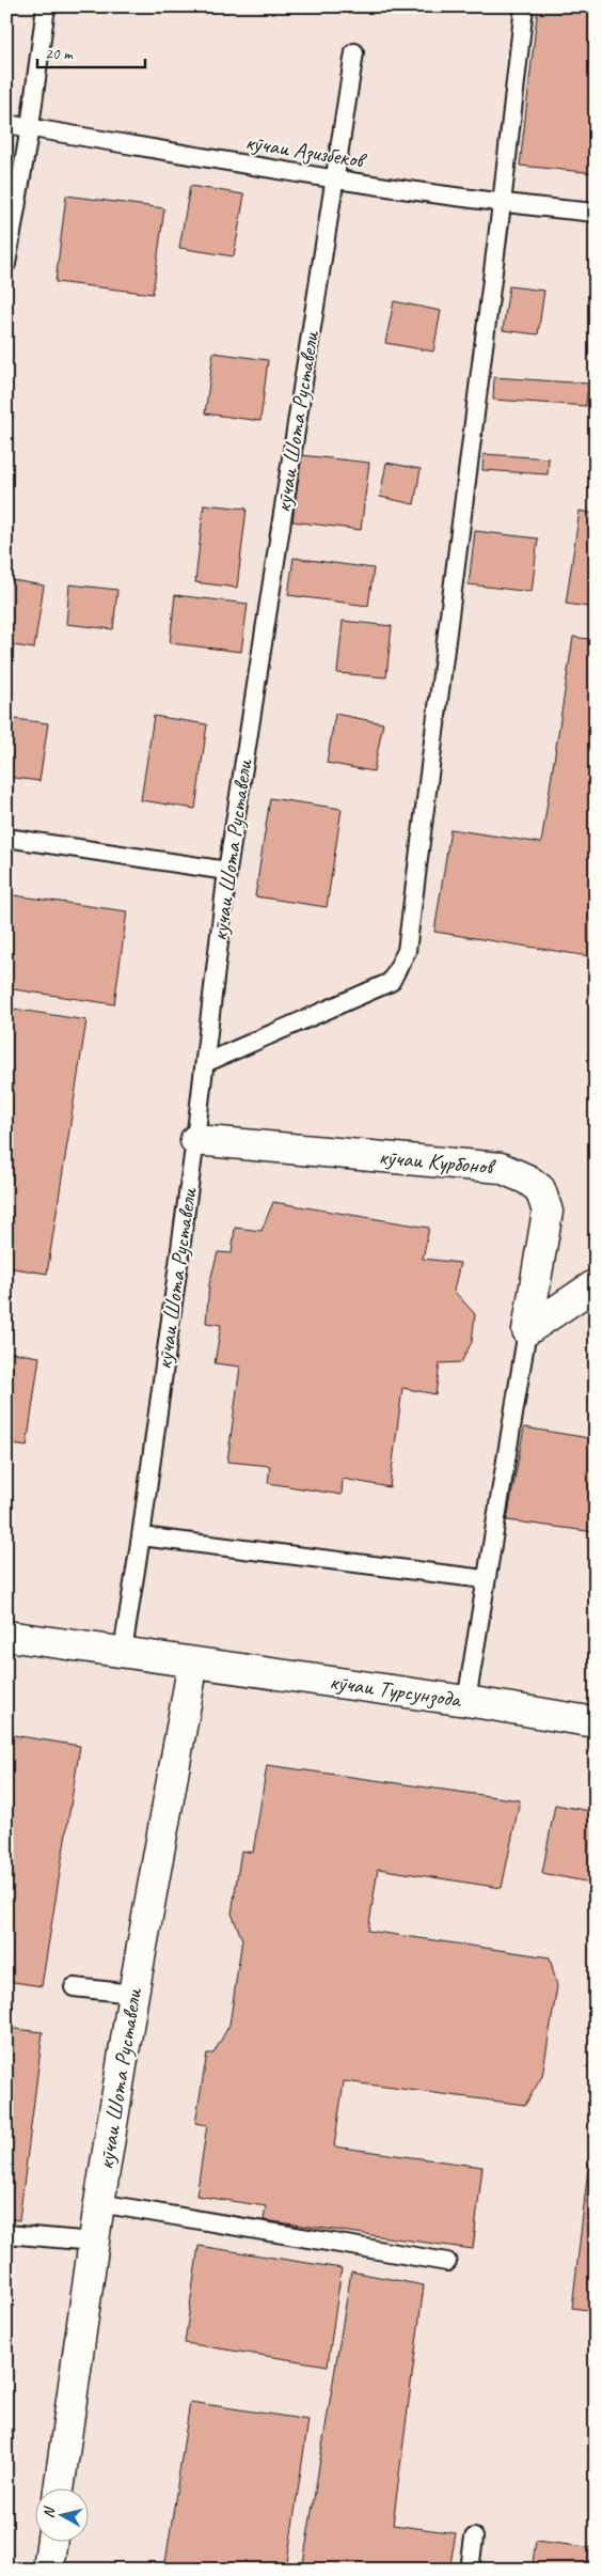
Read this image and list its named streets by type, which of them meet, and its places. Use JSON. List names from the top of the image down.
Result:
{
  "streets": {
    "street": ["кӯчаи Шота Руставели", "кӯчаи Курбонов", "кӯчаи Турсунзода"],
    "lane": ["кӯчаи Азизбеков"]
  },
  "crossings": [
    ["кӯчаи Азизбеков", "кӯчаи Шота Руставели"],
    ["кӯчаи Шота Руставели", "кӯчаи Курбонов"],
    ["кӯчаи Шота Руставели", "кӯчаи Турсунзода"]
  ],
  "scale_bar": "20 m",
  "north": "left"
}
